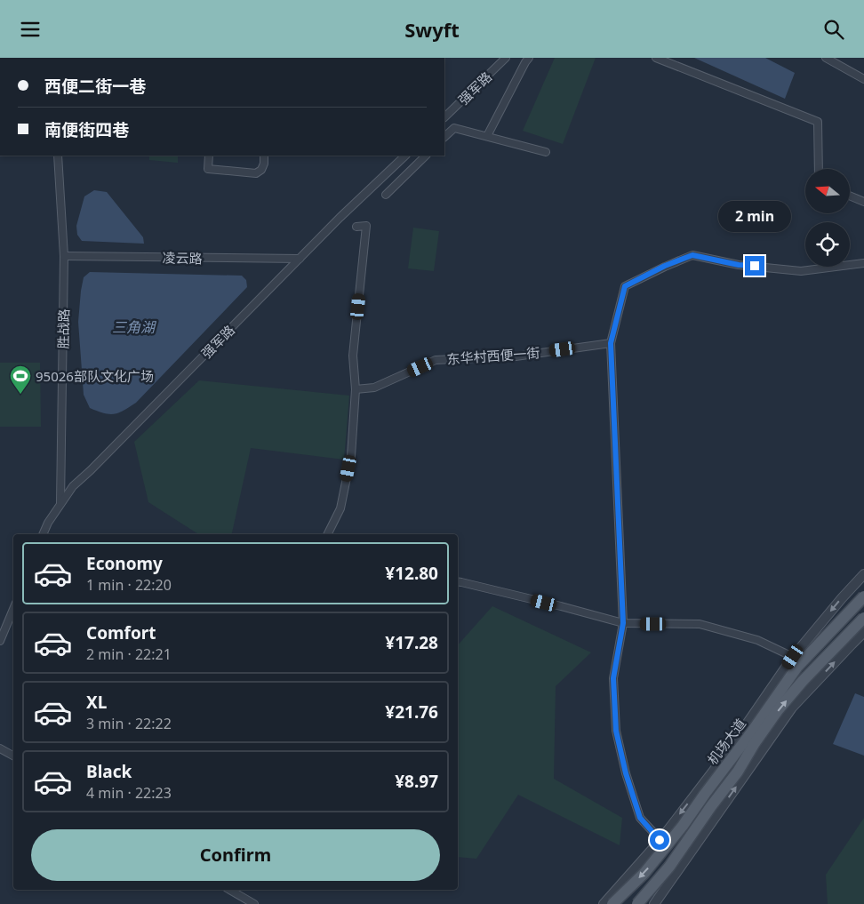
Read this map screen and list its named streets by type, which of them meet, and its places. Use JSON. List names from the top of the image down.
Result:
{
  "streets": {
    "main road": ["机场大道"],
    "street": [
      "强军路",
      "凌云路",
      "胜战路",
      "东华村西便一街"
    ]
  },
  "crossings": [
    ["强军路", "凌云路"],
    ["强军路", "胜战路"],
    ["凌云路", "胜战路"]
  ],
  "water": ["三角湖"],
  "places": {
    "sports": ["95026部队文化广场"]
  },
  "north": "left",
  "page": {
    "header": "Swyft",
    "banner": ["西便二街一巷", "南便街四巷"],
    "bubble": "2 min",
    "list": [
      {
        "name": "Economy",
        "note": "1 min · 22:20",
        "value": "¥12.80"
      },
      {
        "name": "Comfort",
        "note": "2 min · 22:21",
        "value": "¥17.28"
      },
      {
        "name": "XL",
        "note": "3 min · 22:22",
        "value": "¥21.76"
      },
      {
        "name": "Black",
        "note": "4 min · 22:23",
        "value": "¥8.97"
      }
    ],
    "buttons": "Confirm"
  }
}
